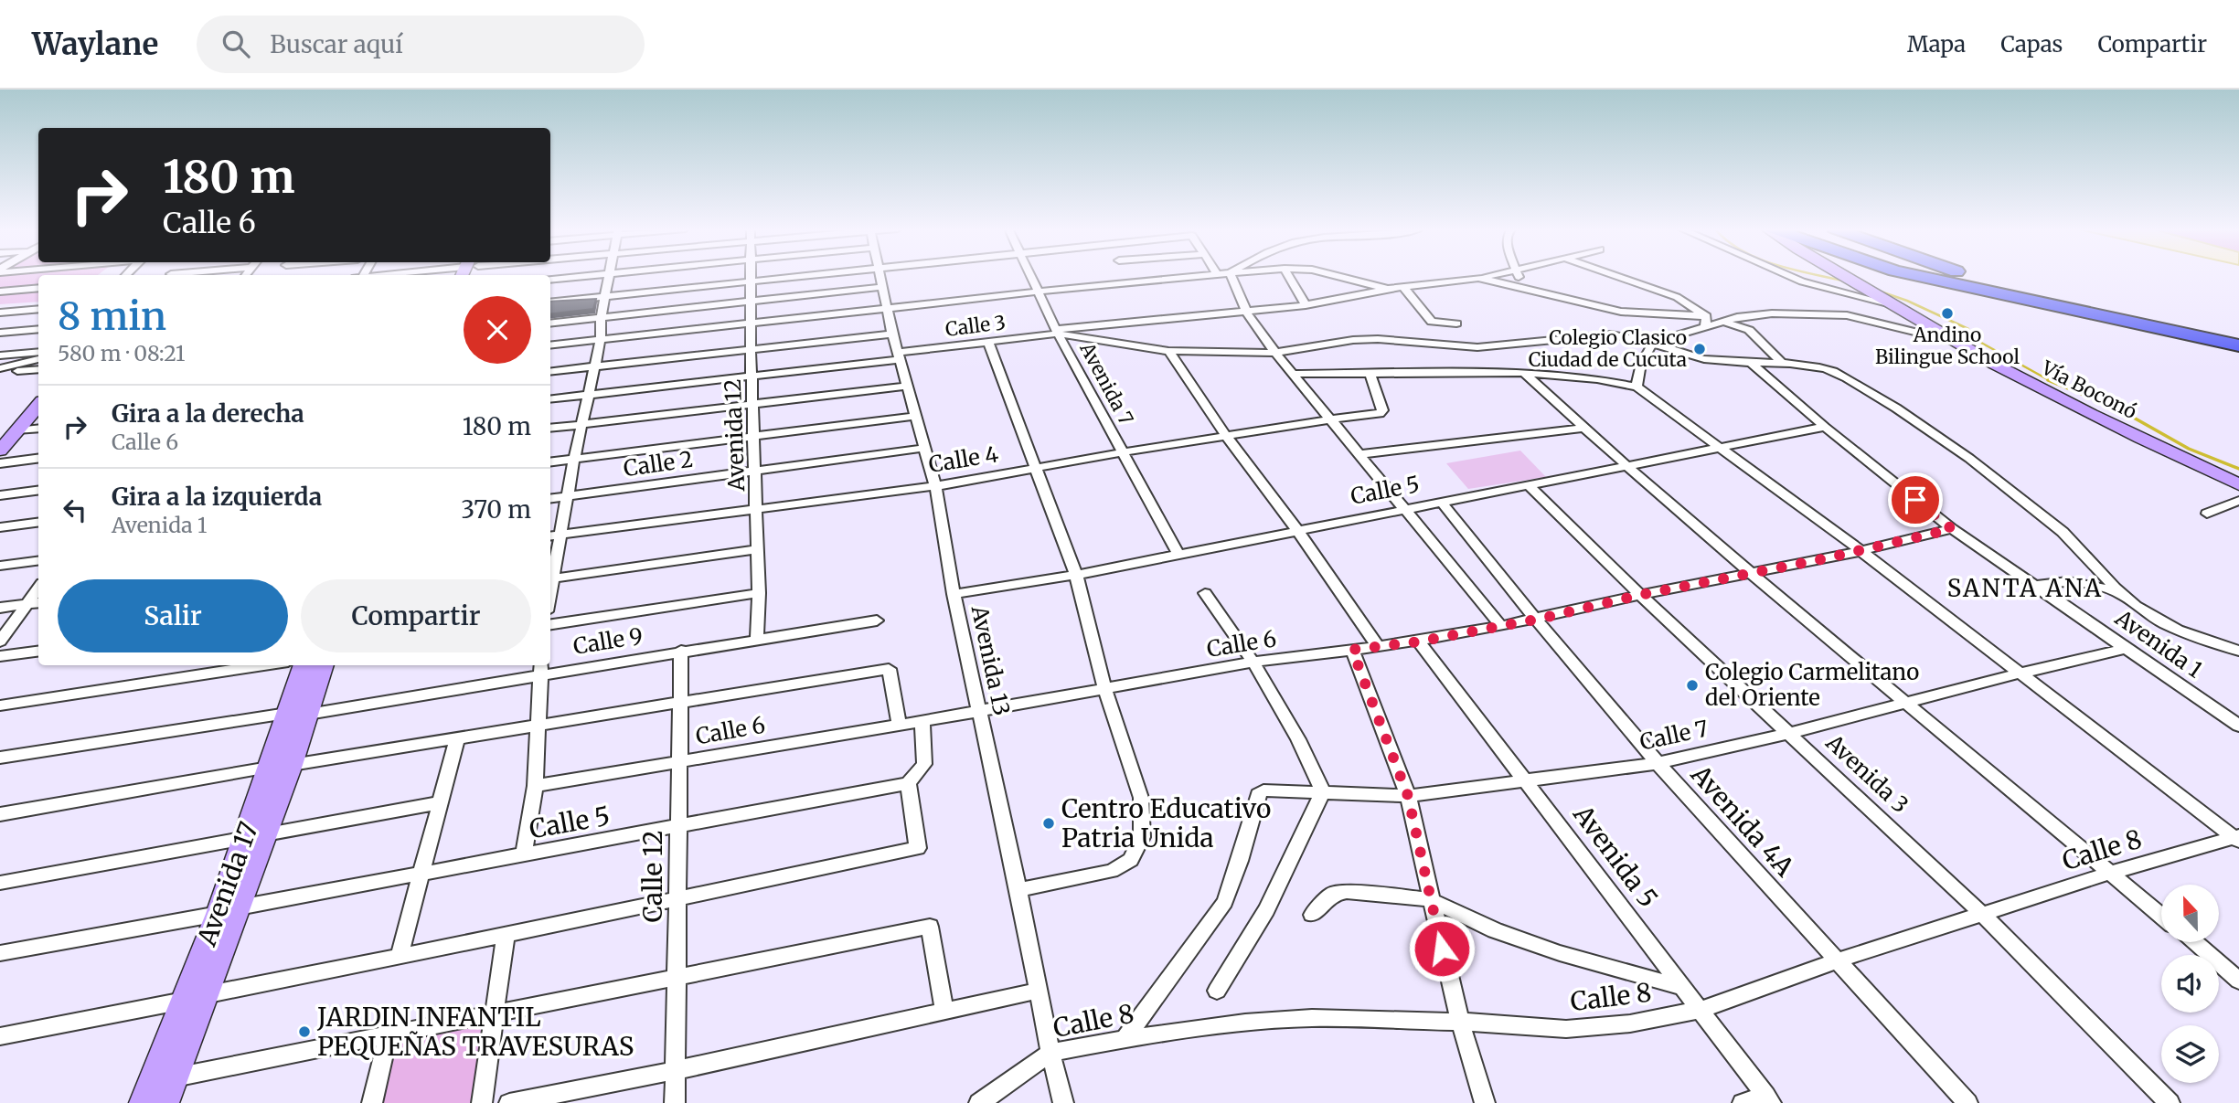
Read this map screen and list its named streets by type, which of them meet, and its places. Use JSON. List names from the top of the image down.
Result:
{
  "streets": {
    "main road": ["Vía Boconó", "Avenida 17"],
    "street": [
      "Calle 3",
      "Avenida 7",
      "Avenida 12",
      "Calle 4",
      "Calle 2",
      "Calle 5",
      "Calle 9",
      "Calle 6",
      "Avenida 1",
      "Avenida 13",
      "Calle 7",
      "Avenida 3",
      "Avenida 4A",
      "Calle 8",
      "Avenida 5",
      "Calle 12"
    ]
  },
  "crossings": [
    ["Calle 3", "Avenida 7"],
    ["Calle 3", "Avenida 12"],
    ["Calle 3", "Avenida 13"],
    ["Avenida 7", "Calle 4"],
    ["Avenida 7", "Calle 5"],
    ["Avenida 12", "Calle 4"],
    ["Avenida 12", "Calle 2"],
    ["Avenida 12", "Calle 9"],
    ["Calle 4", "Avenida 13"],
    ["Calle 2", "Avenida 13"],
    ["Calle 5", "Avenida 1"],
    ["Calle 5", "Avenida 13"],
    ["Calle 5", "Avenida 3"],
    ["Calle 5", "Avenida 4A"],
    ["Calle 5", "Calle 12"],
    ["Calle 5", "Avenida 17"],
    ["Calle 9", "Calle 12"],
    ["Calle 9", "Avenida 17"],
    ["Calle 6", "Avenida 1"],
    ["Calle 6", "Avenida 13"],
    ["Calle 6", "Avenida 3"],
    ["Calle 6", "Avenida 4A"],
    ["Calle 6", "Avenida 5"],
    ["Calle 6", "Calle 12"],
    ["Avenida 1", "Calle 7"],
    ["Avenida 13", "Calle 8"],
    ["Calle 7", "Avenida 3"],
    ["Calle 7", "Avenida 4A"],
    ["Calle 7", "Calle 8"],
    ["Calle 7", "Avenida 5"],
    ["Avenida 3", "Calle 8"],
    ["Avenida 4A", "Calle 8"],
    ["Calle 8", "Avenida 5"]
  ],
  "districts": ["SANTA ANA"],
  "places": [
    "Andino Bilingue School",
    "Colegio Clasico Ciudad de Cucuta",
    "Colegio Carmelitano del Oriente",
    "Centro Educativo Patria Unida",
    "JARDIN INFANTIL PEQUEÑAS TRAVESURAS"
  ],
  "north": "top",
  "page": {
    "header": "Waylane",
    "search": "Buscar aquí",
    "nav": ["Mapa", "Capas", "Compartir"],
    "turn": ["180 m", "Calle 6"],
    "heading": ["8 min", "580 m · 08:21"],
    "list": [
      {
        "name": "Gira a la derecha",
        "note": "Calle 6",
        "value": "180 m"
      },
      {
        "name": "Gira a la izquierda",
        "note": "Avenida 1",
        "value": "370 m"
      }
    ],
    "buttons": ["Salir", "Compartir"]
  }
}
